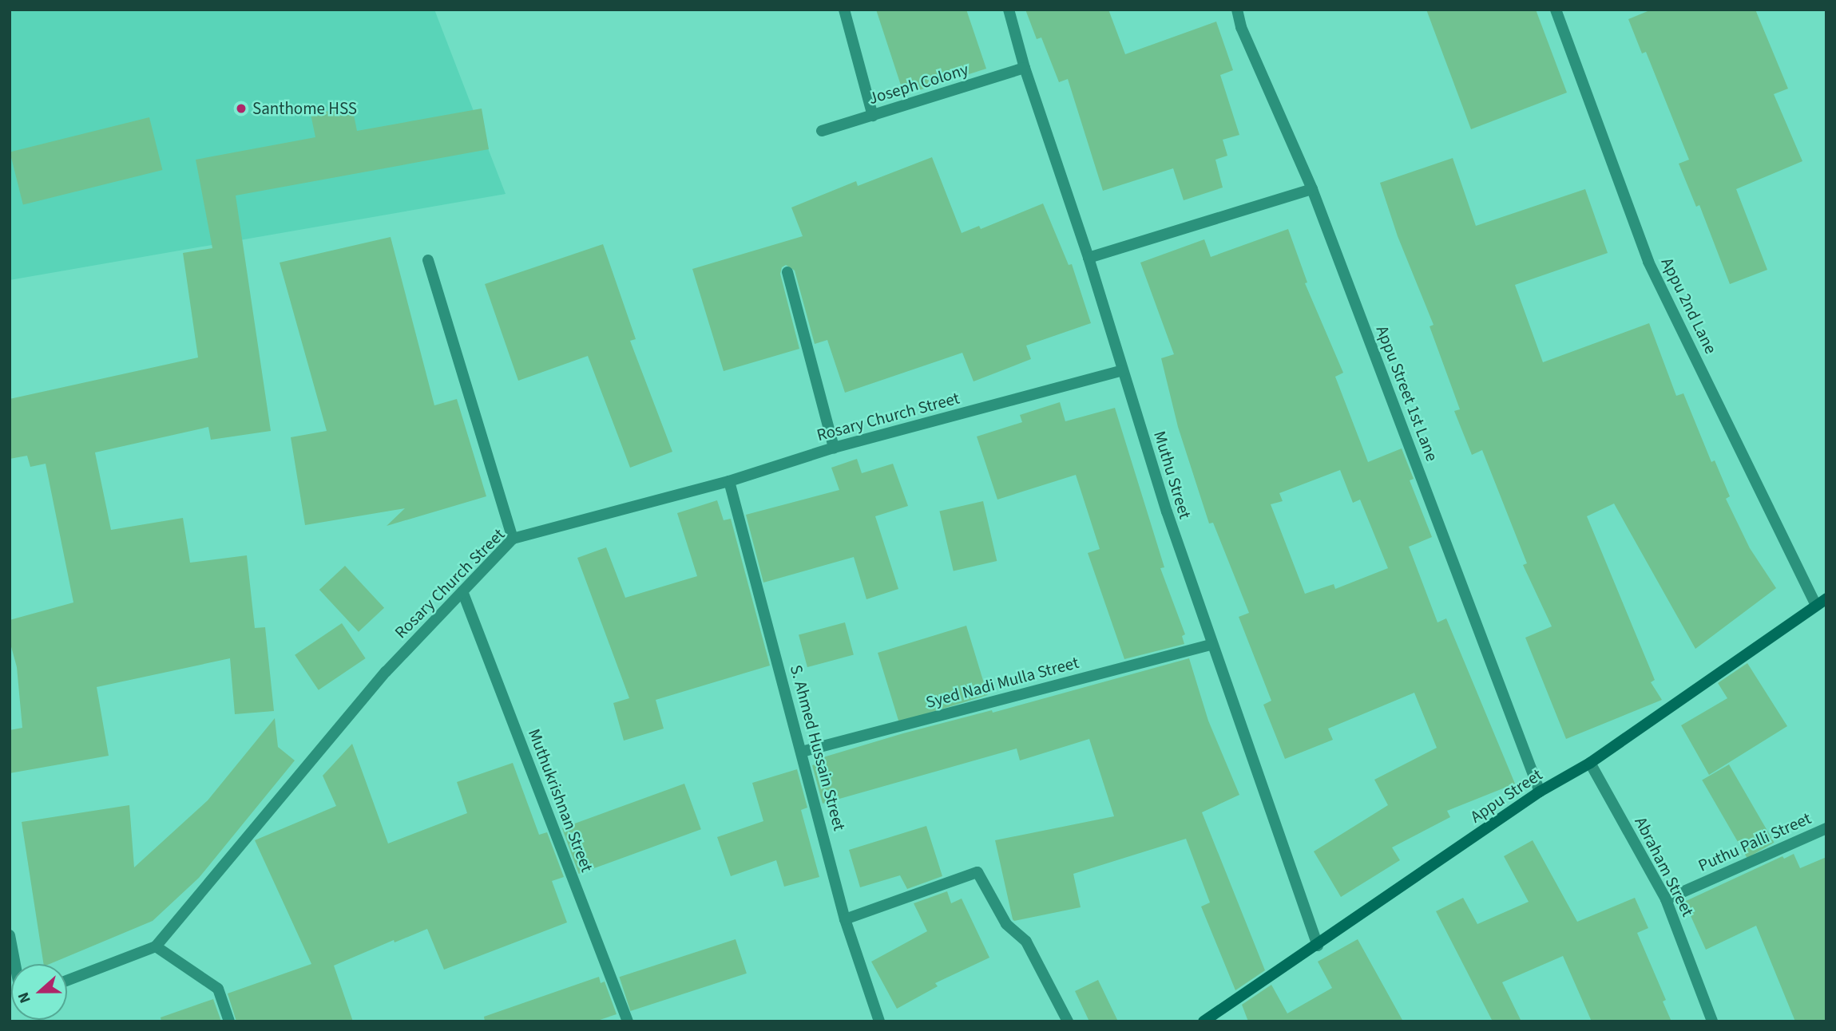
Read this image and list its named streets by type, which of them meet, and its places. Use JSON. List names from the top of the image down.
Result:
{
  "streets": {
    "street": [
      "Joseph Colony",
      "Appu 2nd Lane",
      "Appu Street 1st Lane",
      "Rosary Church Street",
      "Muthu Street",
      "Syed Nadi Mulla Street",
      "S. Ahmed Hussain Street",
      "Appu Street",
      "Muthukrishnan Street",
      "Puthu Palli Street",
      "Abraham Street"
    ]
  },
  "crossings": [
    ["Joseph Colony", "Muthu Street"],
    ["Appu 2nd Lane", "Appu Street"],
    ["Appu Street 1st Lane", "Appu Street"],
    ["Rosary Church Street", "Muthu Street"],
    ["Rosary Church Street", "S. Ahmed Hussain Street"],
    ["Rosary Church Street", "Muthukrishnan Street"],
    ["Muthu Street", "Syed Nadi Mulla Street"],
    ["Muthu Street", "Appu Street"],
    ["Syed Nadi Mulla Street", "S. Ahmed Hussain Street"],
    ["Appu Street", "Abraham Street"],
    ["Puthu Palli Street", "Abraham Street"]
  ],
  "places": ["Santhome HSS"],
  "north": "left"
}
